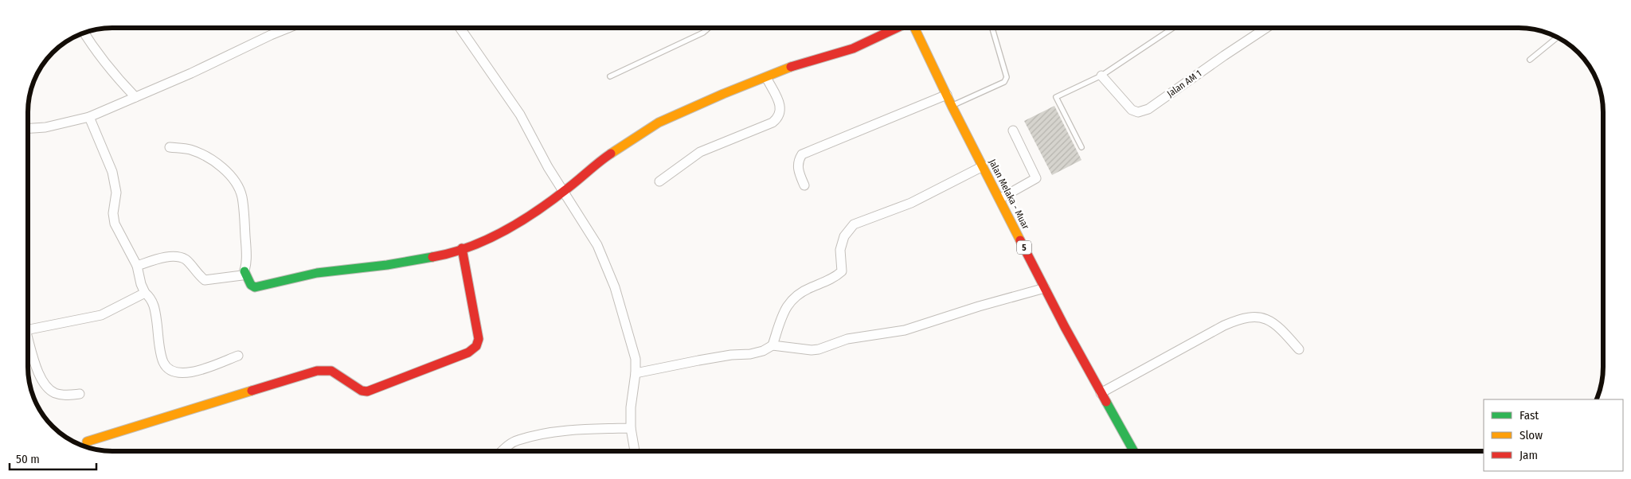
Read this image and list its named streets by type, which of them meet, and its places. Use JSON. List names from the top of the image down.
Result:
{
  "streets": {
    "street": ["Jalan AM 1", "Jalan Melaka - Muar", "5"]
  },
  "legend": ["Fast", "Slow", "Jam"],
  "scale_bar": "50 m"
}
